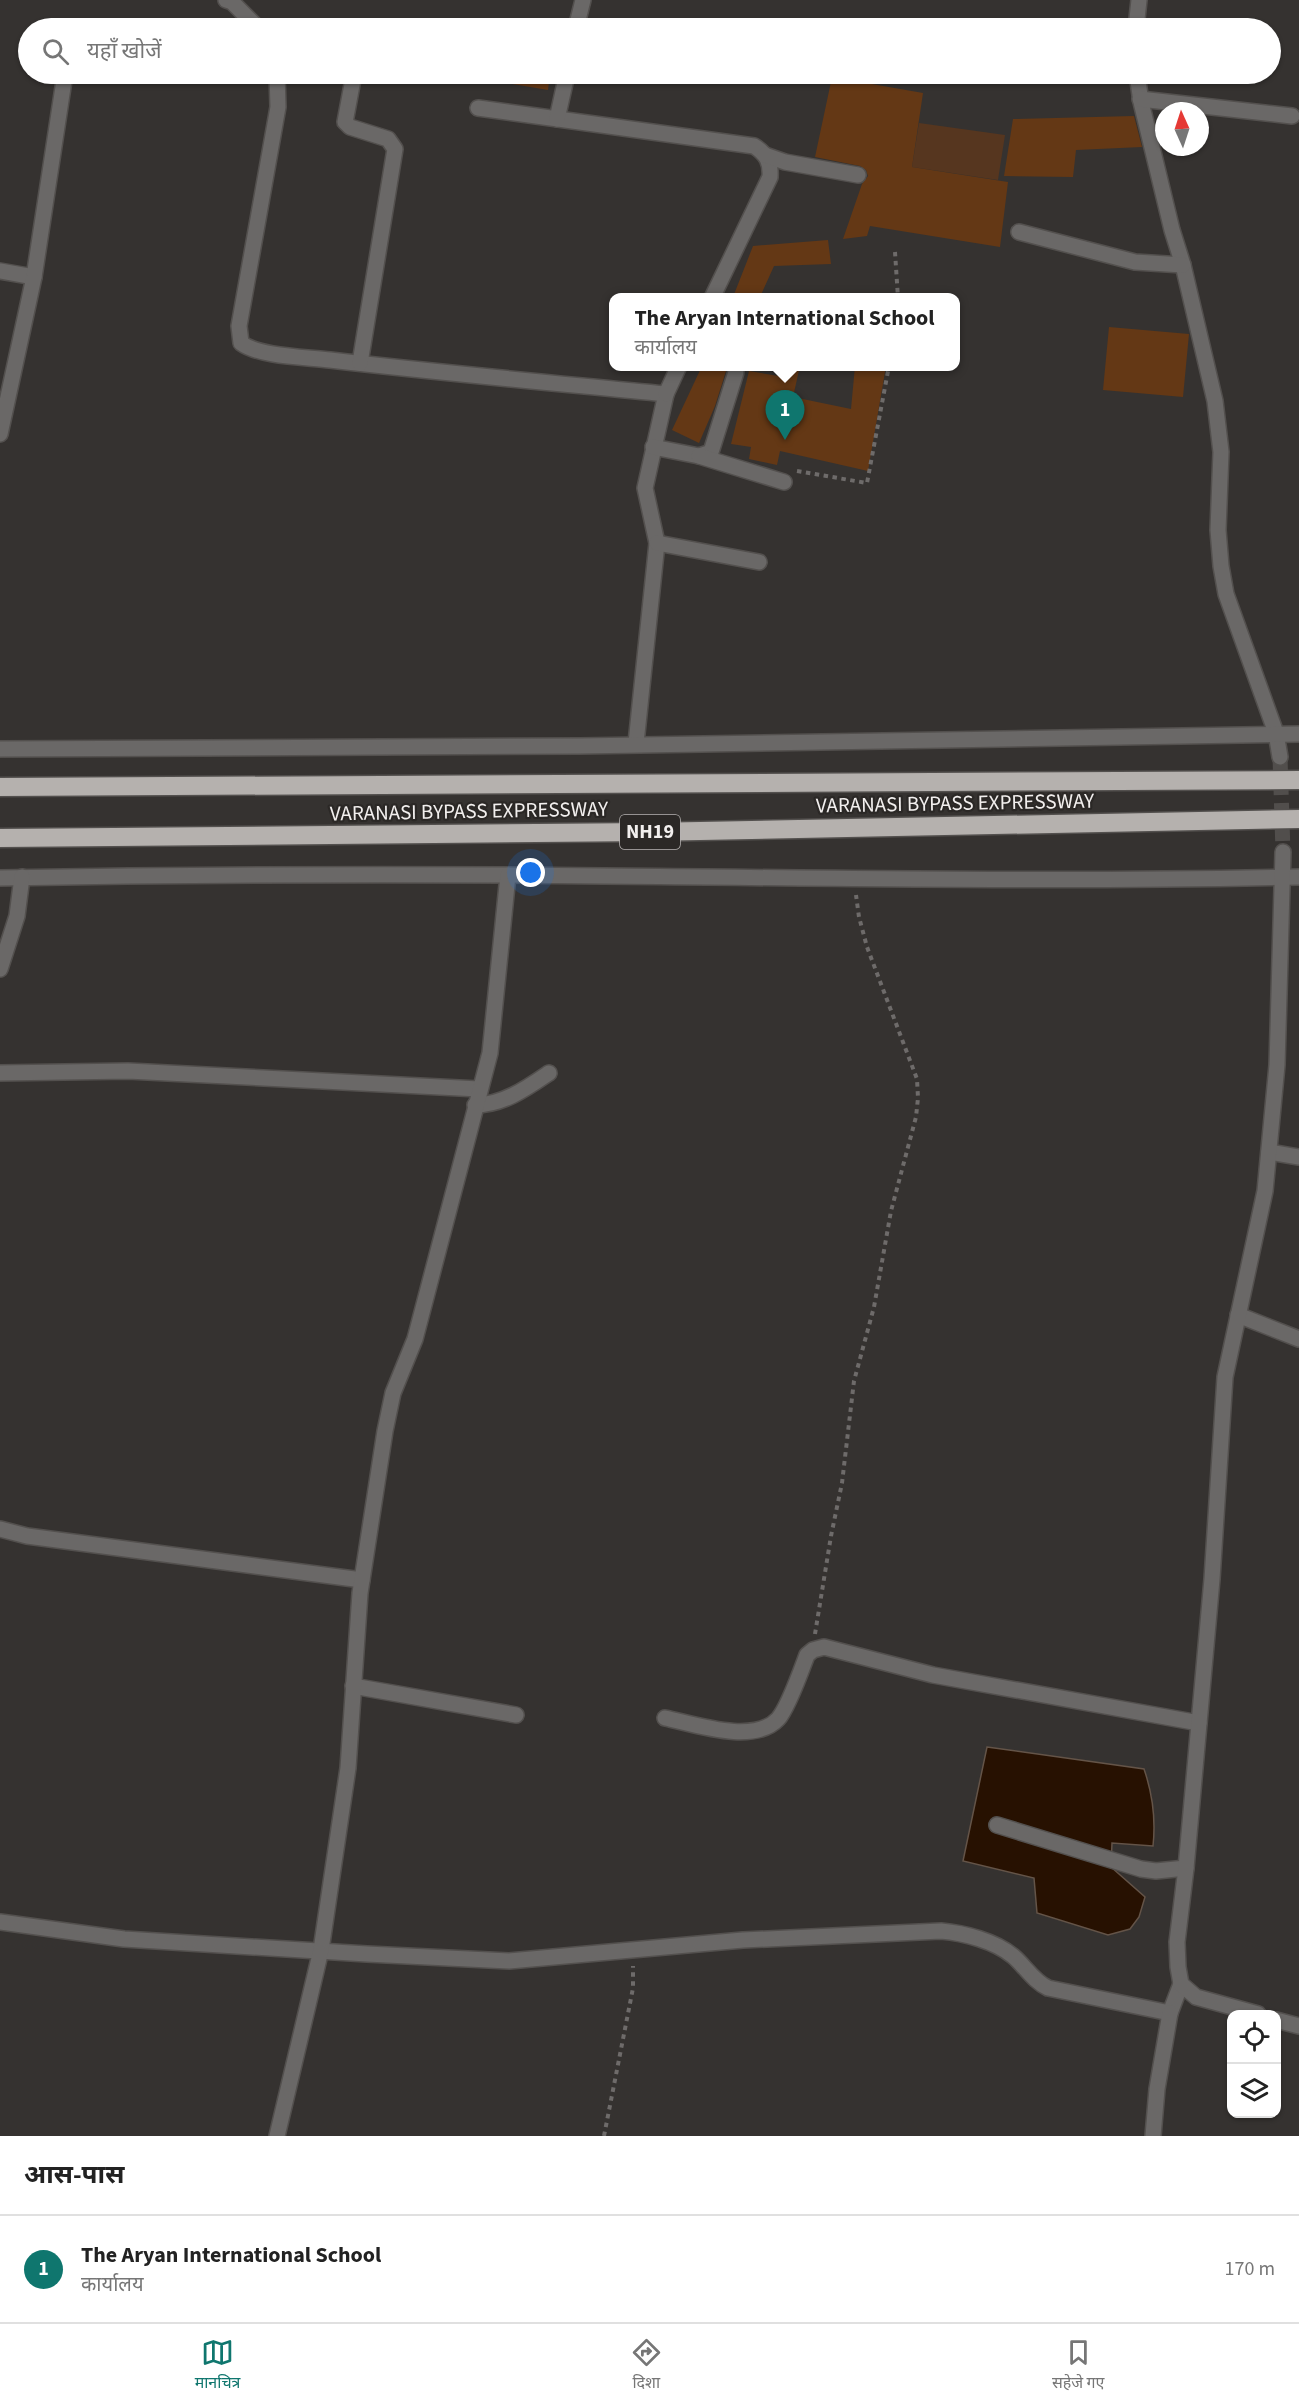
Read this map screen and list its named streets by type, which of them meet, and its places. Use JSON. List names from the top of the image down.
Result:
{
  "streets": {
    "highway": ["VARANASI BYPASS EXPRESSWAY", "NH19"]
  },
  "north": "top",
  "page": {
    "search": "यहाँ खोजें",
    "popup": ["The Aryan International School", "कार्यालय"],
    "pins": "1",
    "heading": "आस-पास",
    "list": [
      {
        "mark": "1",
        "name": "The Aryan International School",
        "note": "कार्यालय",
        "value": "170 m"
      }
    ],
    "nav": ["मानचित्र", "दिशा", "सहेजे गए"]
  }
}
